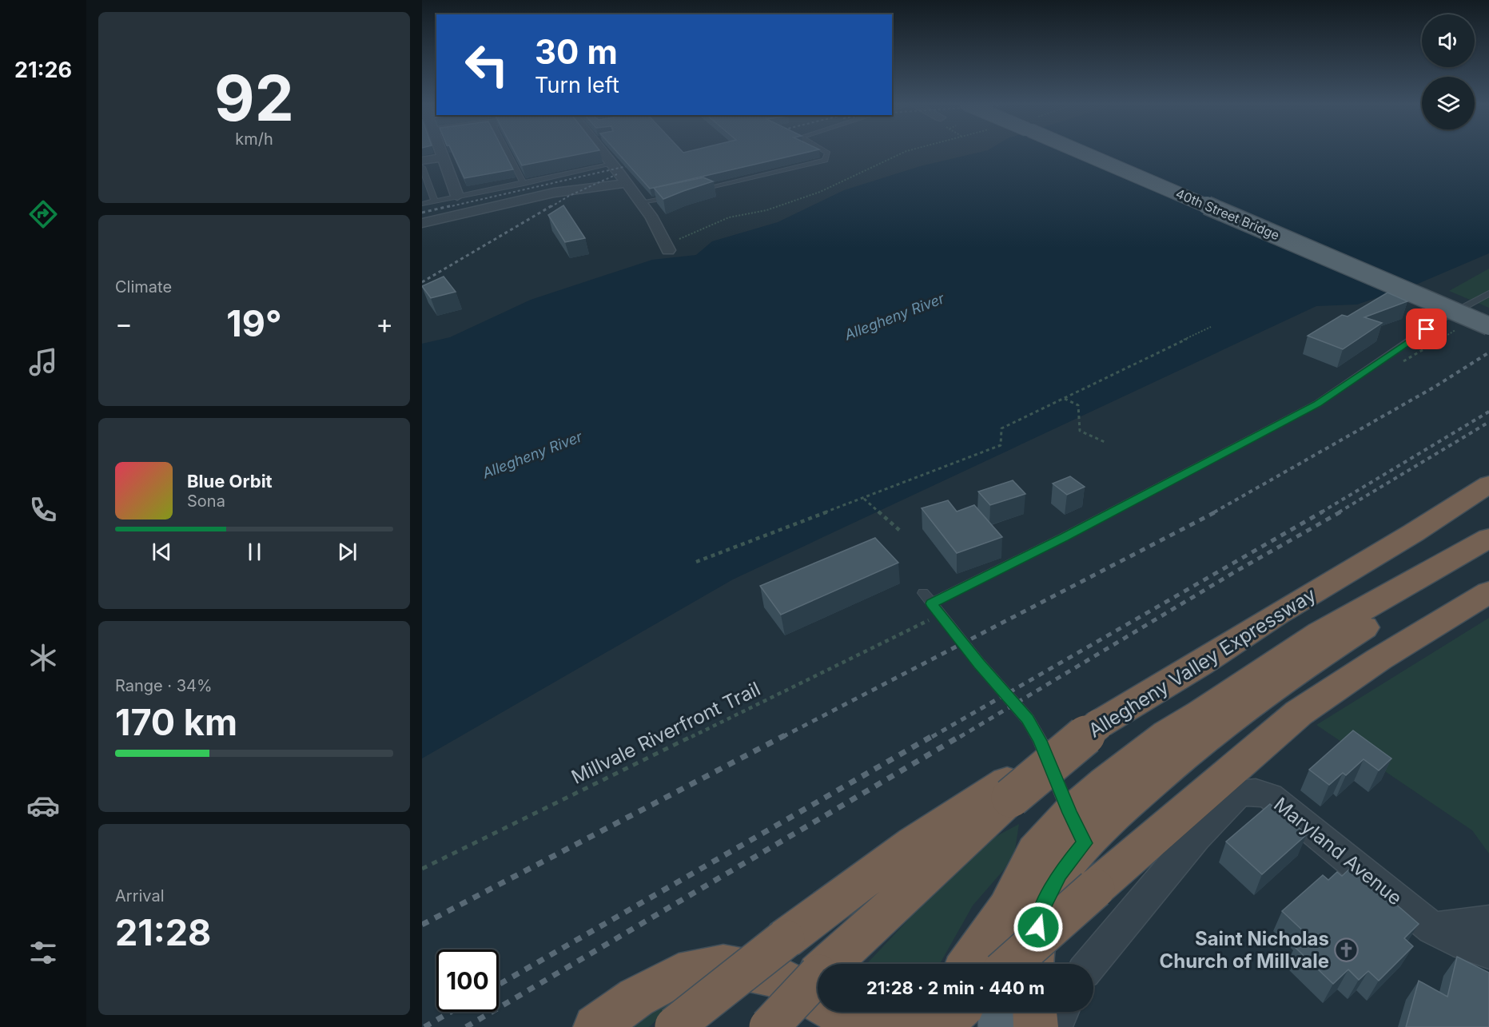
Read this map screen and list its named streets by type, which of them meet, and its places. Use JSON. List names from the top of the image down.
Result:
{
  "streets": {
    "highway": ["Allegheny Valley Expressway"],
    "main road": ["40th Street Bridge"],
    "street": ["Maryland Avenue"],
    "path": ["Millvale Riverfront Trail"]
  },
  "water": ["Allegheny River"],
  "places": {
    "church": ["Saint Nicholas Church of Millvale"]
  },
  "page": {
    "tabs": "21:26",
    "tile": [
      ["92", "km/h"],
      "Climate",
      ["Range · 34%", "170 km"],
      ["Arrival", "21:28"]
    ],
    "turn": ["30 m", "Turn left"],
    "heat": ["−", "19°", "+"],
    "song": ["Blue Orbit", "Sona"],
    "limit": "100",
    "trip": "21:28 · 2 min · 440 m"
  }
}
